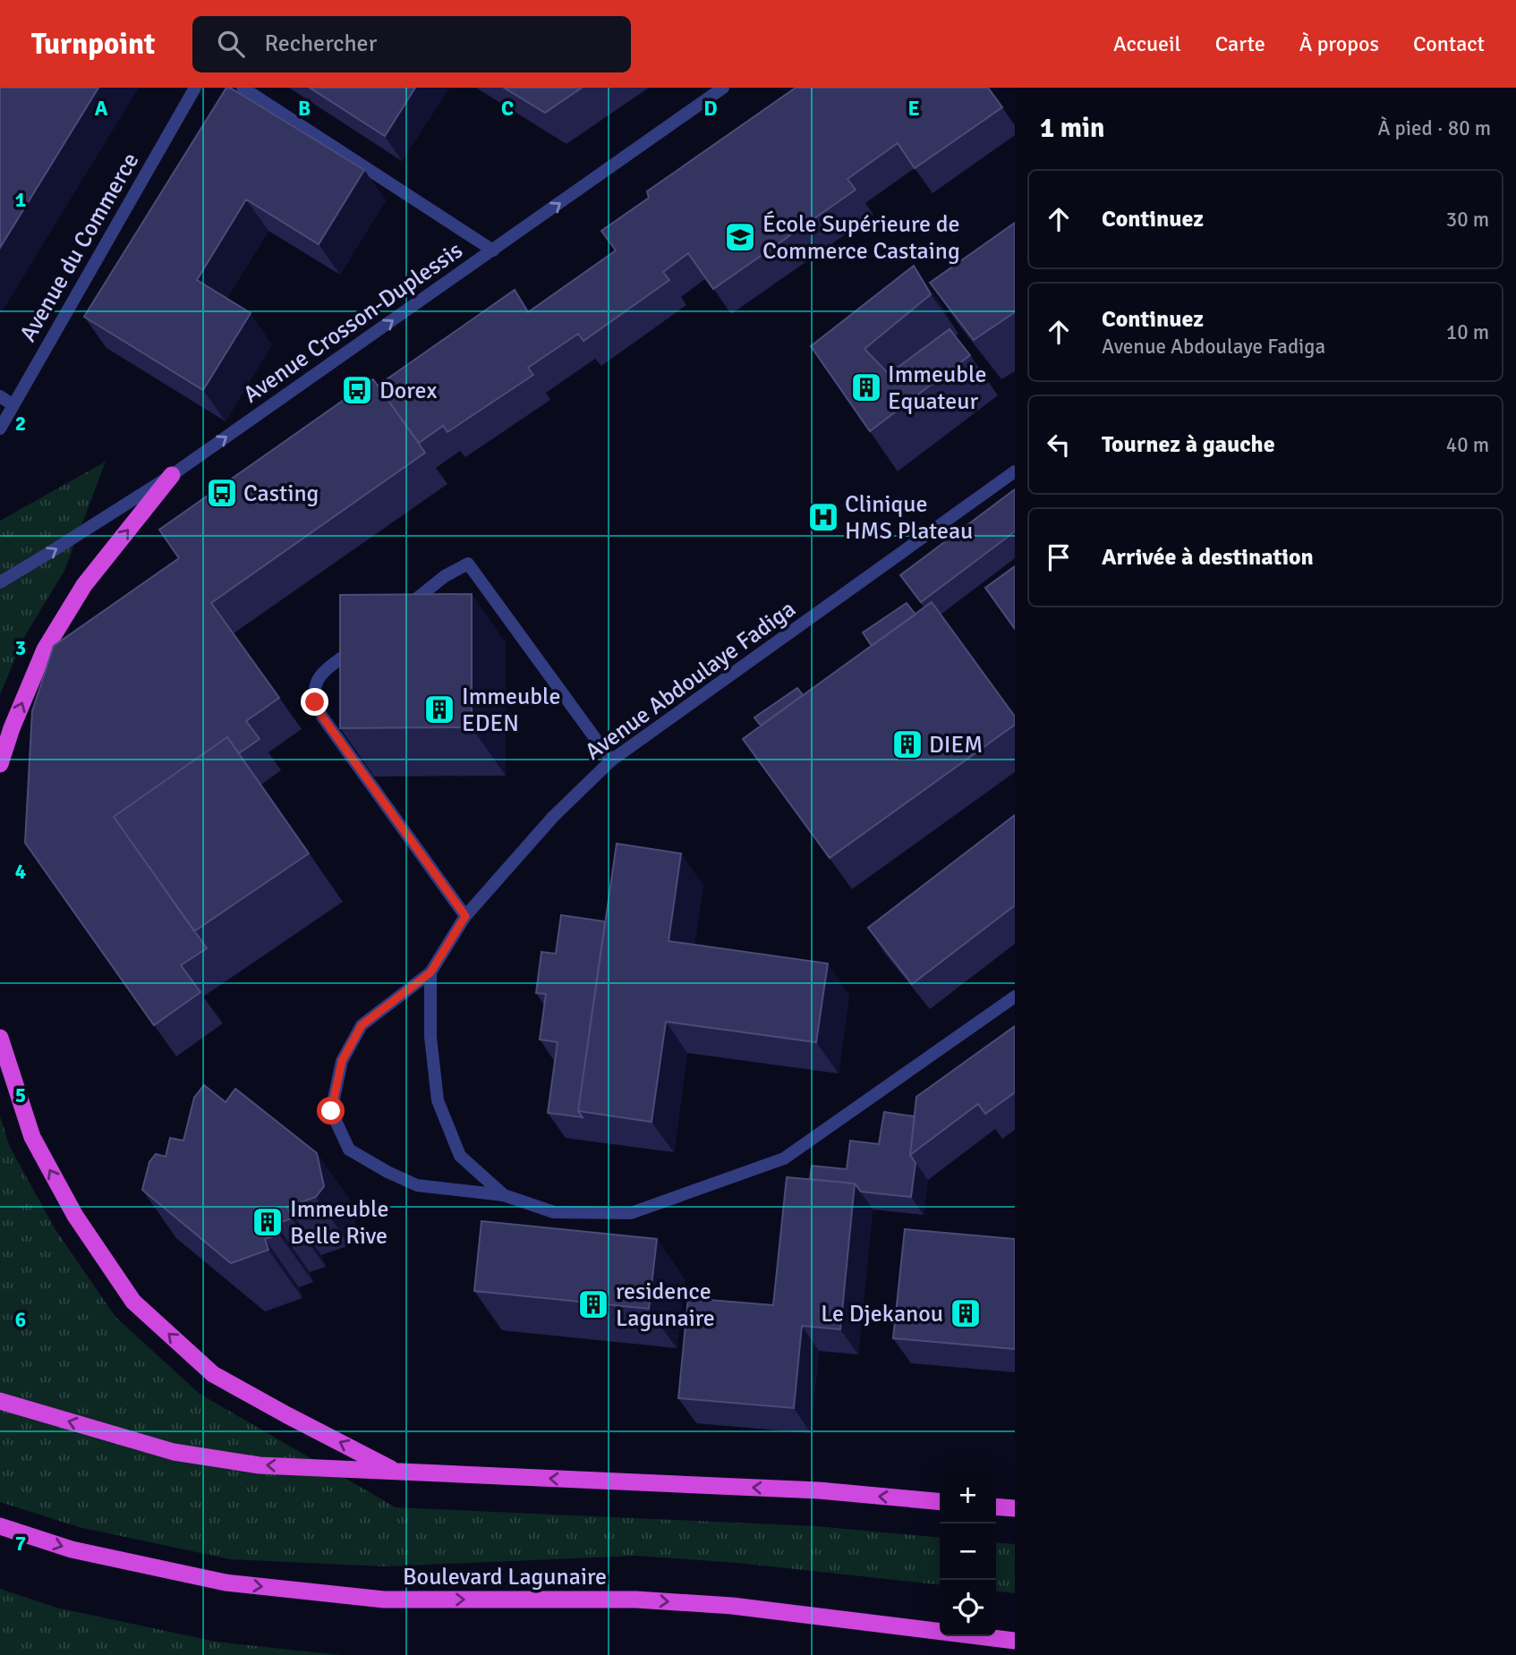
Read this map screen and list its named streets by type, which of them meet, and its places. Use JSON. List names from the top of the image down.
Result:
{
  "streets": {
    "highway": ["Boulevard Lagunaire"],
    "street": ["Avenue du Commerce", "Avenue Crosson-Duplessis", "Avenue Abdoulaye Fadiga"]
  },
  "one_way": ["Avenue Crosson-Duplessis"],
  "places": {
    "school or university": ["École Supérieure de Commerce Castaing"],
    "building": [
      "Immeuble Equateur",
      "Immeuble EDEN",
      "DIEM",
      "Immeuble Belle Rive",
      "residence Lagunaire",
      "Le Djekanou"
    ],
    "bus stop": ["Dorex", "Casting"],
    "hospital": ["Clinique HMS Plateau"]
  },
  "page": {
    "header": "Turnpoint",
    "search": "Rechercher",
    "nav": [
      "Accueil",
      "Carte",
      "À propos",
      "Contact"
    ],
    "heading": ["1 min", "À pied · 80 m"],
    "list": [
      ["Continuez", "30 m"],
      ["Continuez", "Avenue Abdoulaye Fadiga", "10 m"],
      ["Tournez à gauche", "40 m"],
      "Arrivée à destination"
    ],
    "map_buttons": ["+", "−"]
  },
  "grid": {
    "columns": [
      "A",
      "B",
      "C",
      "D",
      "E"
    ],
    "rows": [
      "1",
      "2",
      "3",
      "4",
      "5",
      "6",
      "7"
    ]
  }
}
